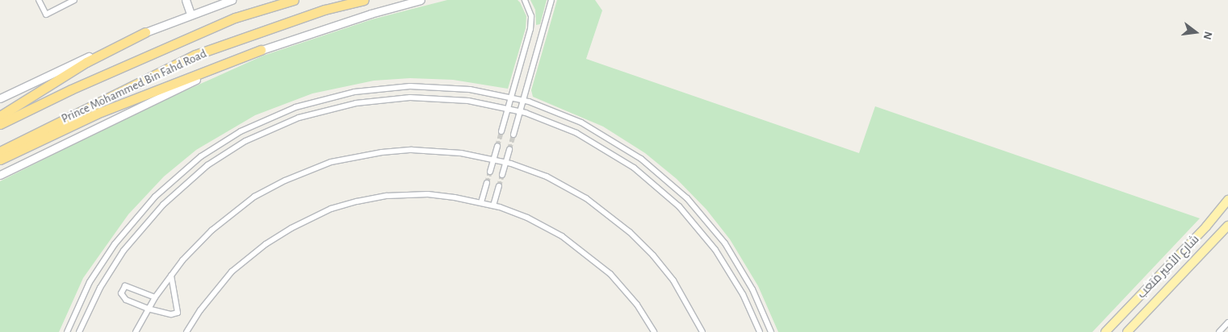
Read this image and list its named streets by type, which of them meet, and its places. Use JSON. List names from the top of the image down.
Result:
{
  "streets": {
    "highway": ["Prince Mohammed Bin Fahd Road"],
    "main road": ["شارع الأمير متعب"]
  },
  "north": "right"
}
